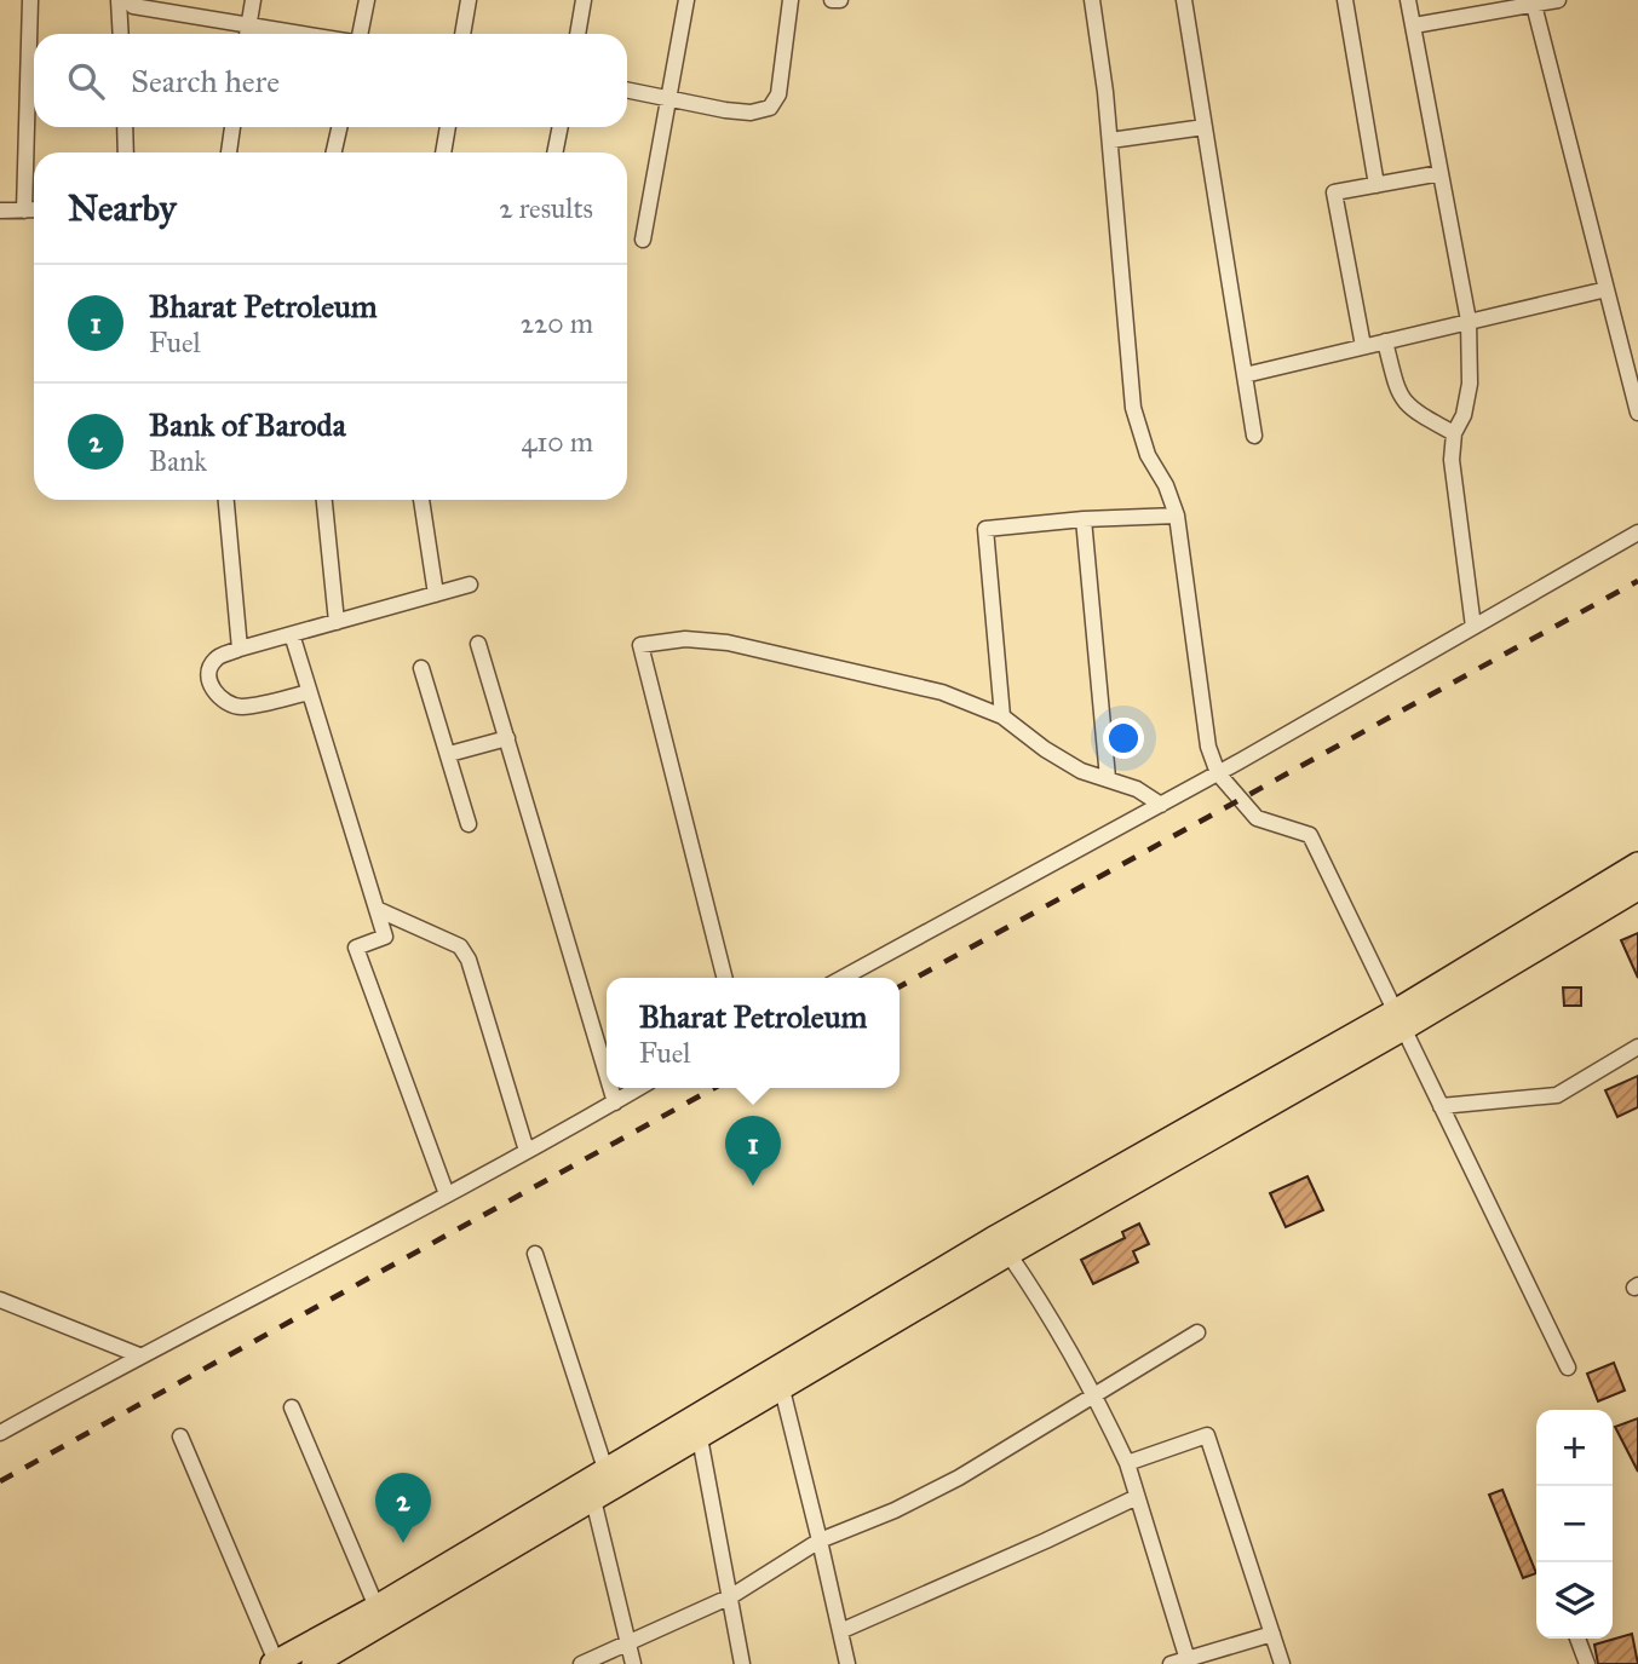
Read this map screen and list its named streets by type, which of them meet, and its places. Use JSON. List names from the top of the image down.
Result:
{
  "page": {
    "search": "Search here",
    "heading": ["Nearby", "2 results"],
    "list": [
      {
        "mark": "1",
        "name": "Bharat Petroleum",
        "note": "Fuel",
        "value": "220 m"
      },
      {
        "mark": "2",
        "name": "Bank of Baroda",
        "note": "Bank",
        "value": "410 m"
      }
    ],
    "popup": ["Bharat Petroleum", "Fuel"],
    "pins": ["1", "2"],
    "map_buttons": ["+", "−"]
  }
}
